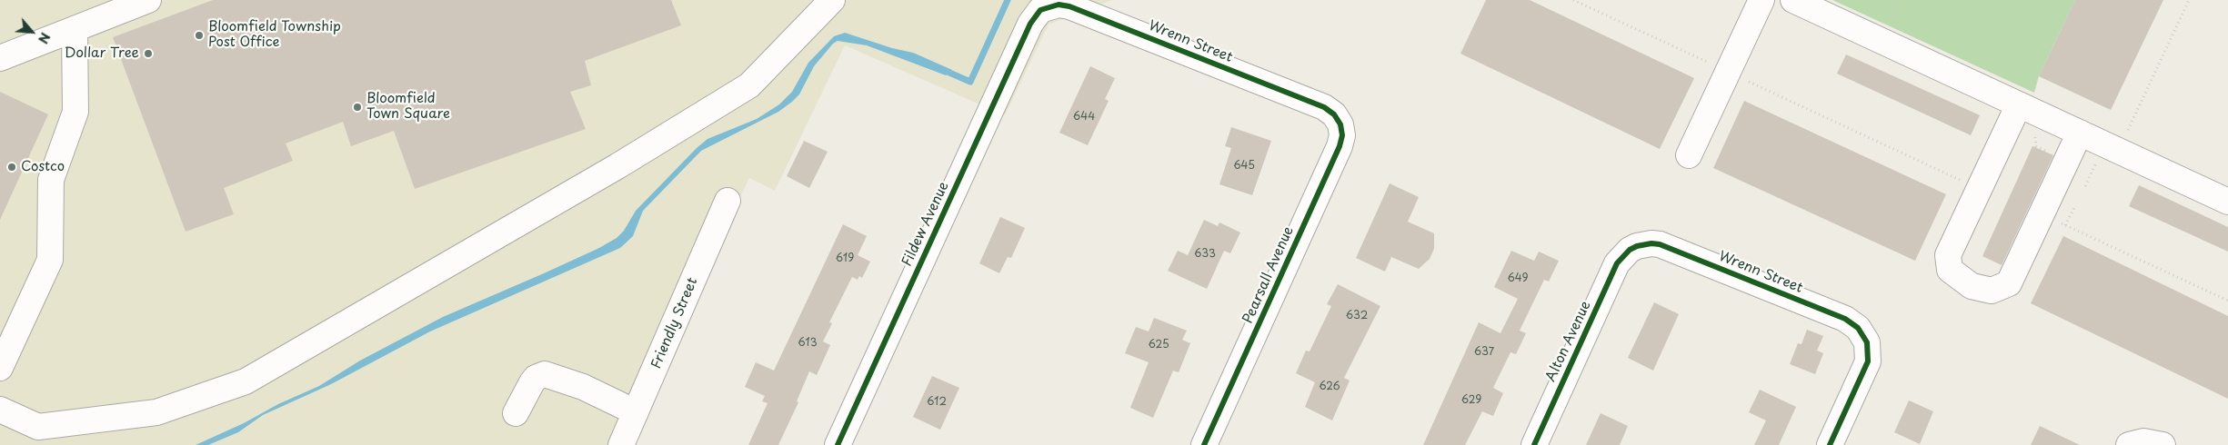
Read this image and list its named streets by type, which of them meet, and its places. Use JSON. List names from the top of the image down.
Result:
{
  "streets": {
    "street": [
      "Wrenn Street",
      "Fildew Avenue",
      "Pearsall Avenue",
      "Friendly Street",
      "Alton Avenue"
    ]
  },
  "crossings": [
    ["Wrenn Street", "Fildew Avenue"],
    ["Wrenn Street", "Pearsall Avenue"],
    ["Wrenn Street", "Alton Avenue"]
  ],
  "places": [
    "Bloomfield Township Post Office",
    "Dollar Tree",
    "Bloomfield Town Square",
    "Costco"
  ],
  "house_numbers": [
    "644",
    "645",
    "633",
    "619",
    "649",
    "632",
    "613",
    "625",
    "637",
    "626",
    "629",
    "612"
  ],
  "north": "bottom right"
}
